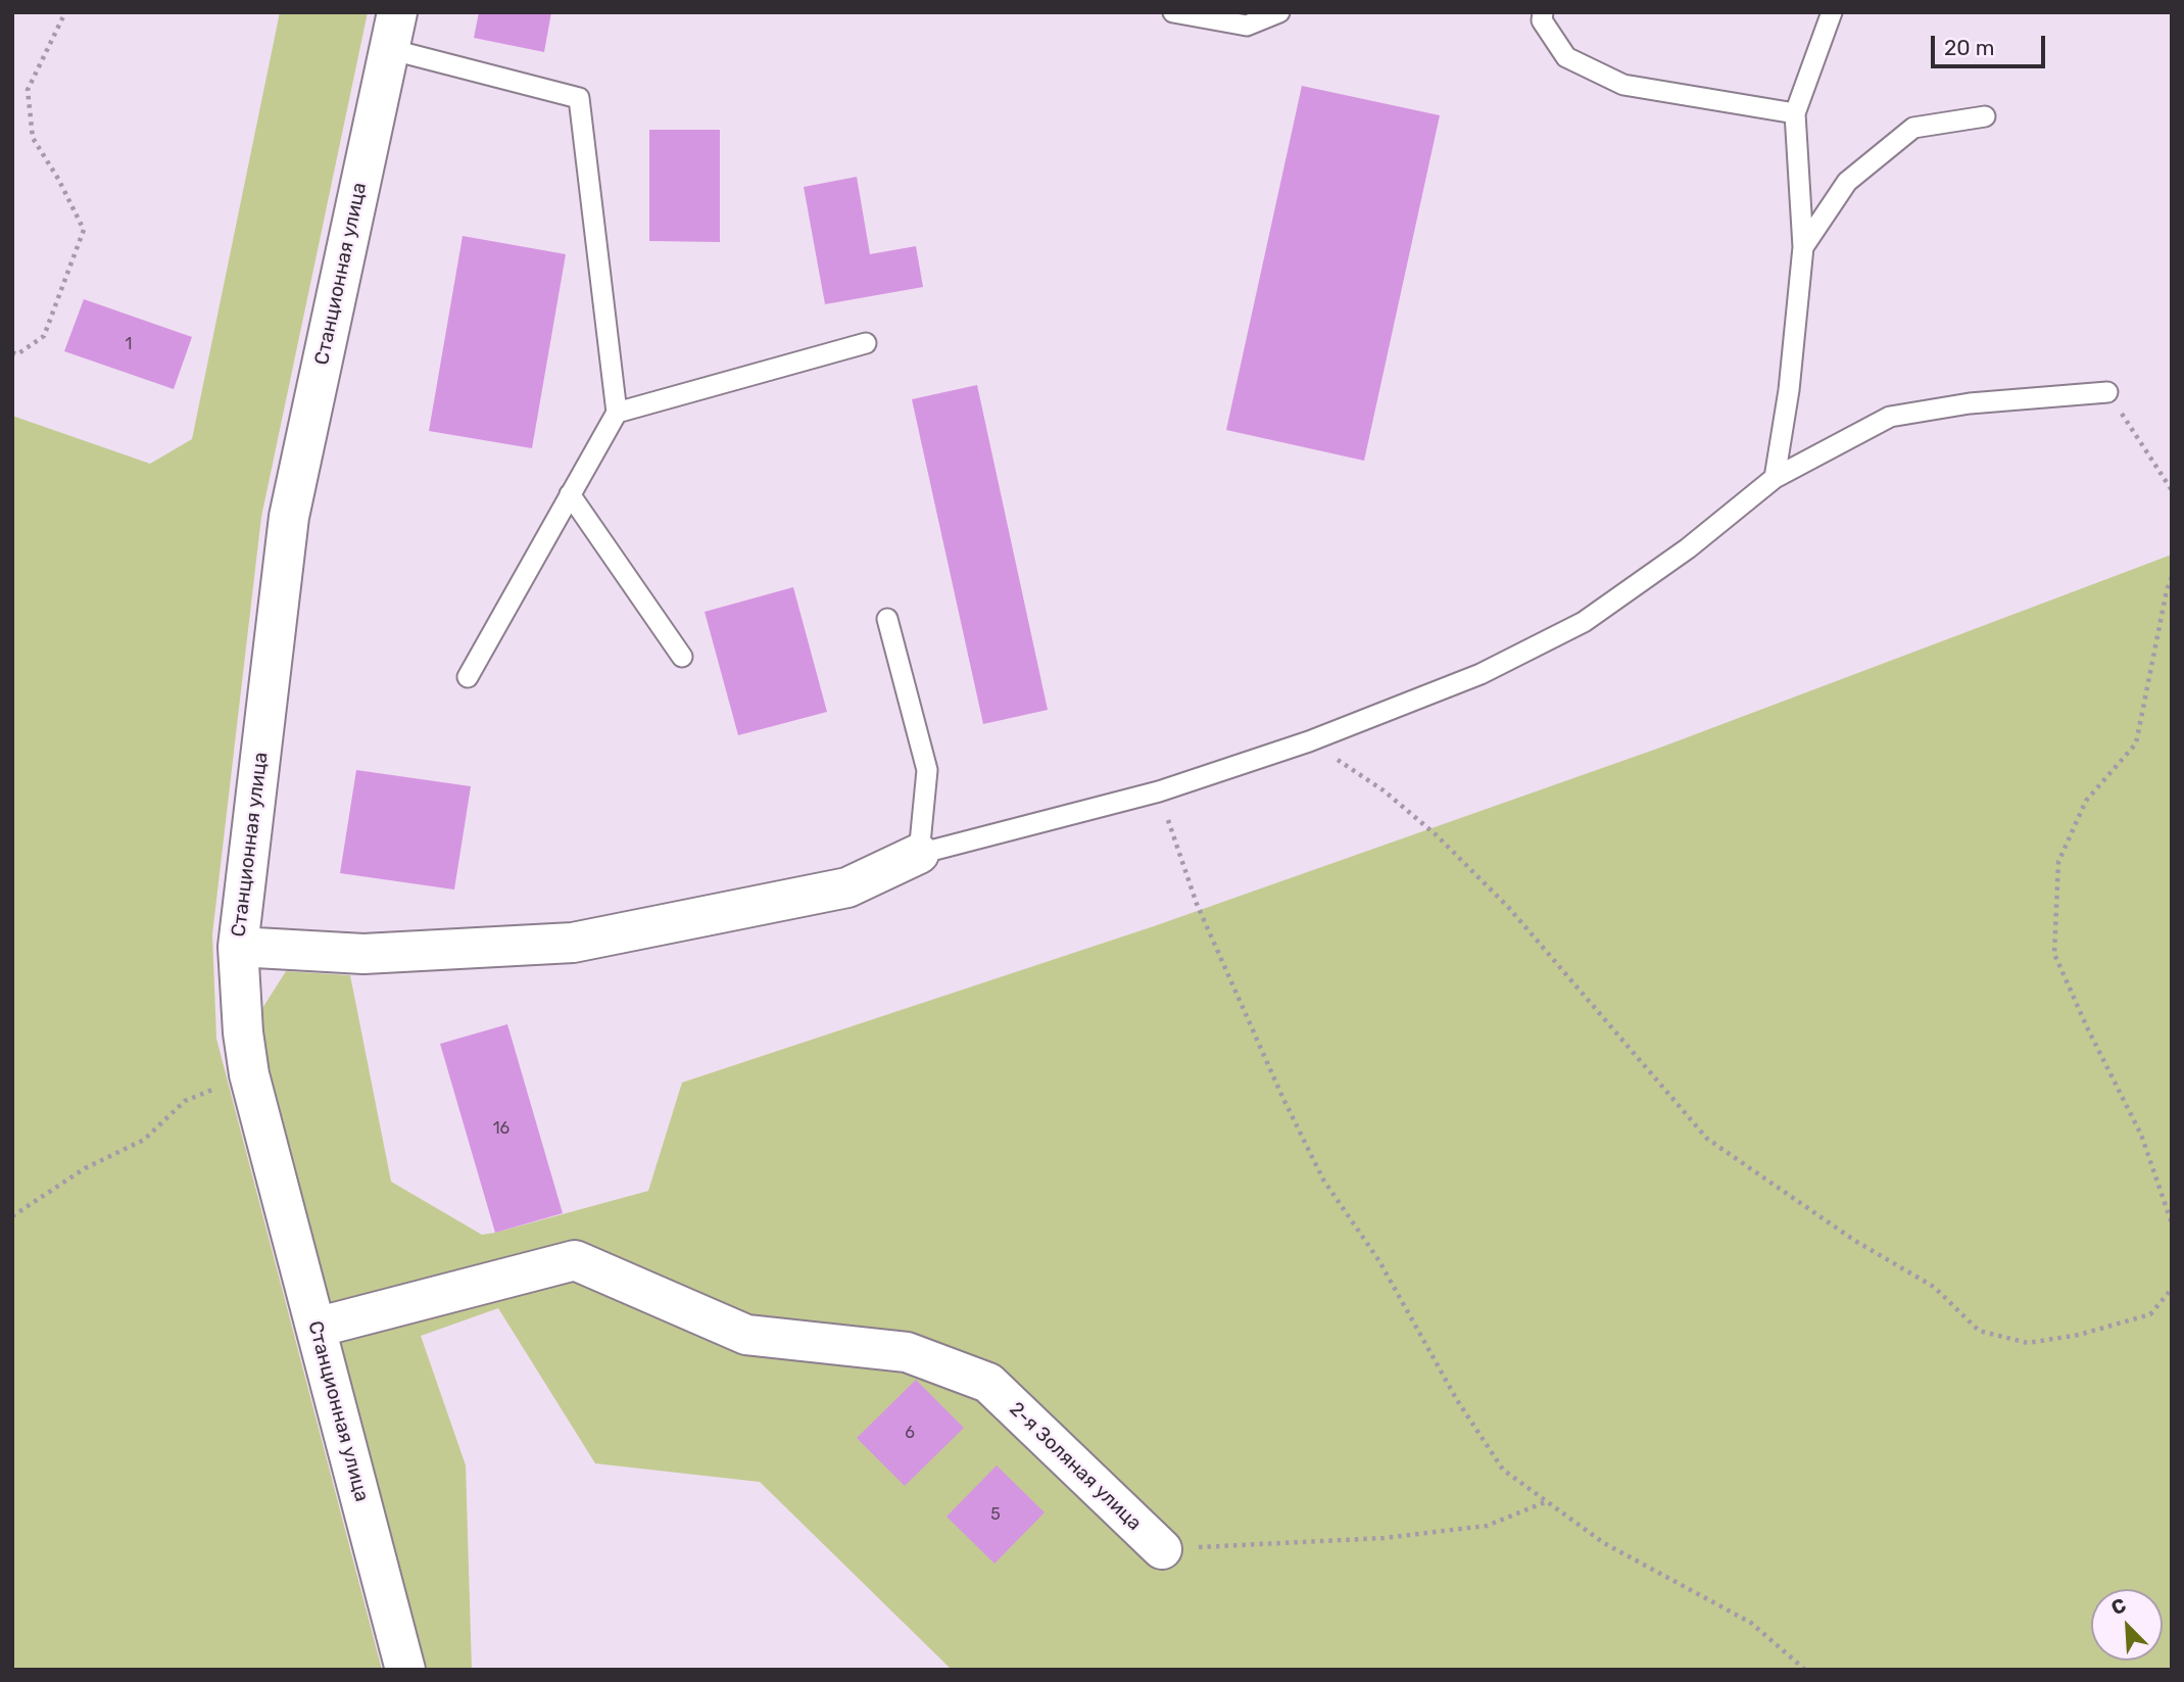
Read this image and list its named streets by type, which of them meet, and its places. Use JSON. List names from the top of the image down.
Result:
{
  "streets": {
    "street": ["Станционная улица", "2-я Золяная улица"]
  },
  "crossings": [
    ["Станционная улица", "2-я Золяная улица"]
  ],
  "house_numbers": [
    "1",
    "16",
    "6",
    "5"
  ],
  "scale_bar": "20 m",
  "north": "top left"
}
